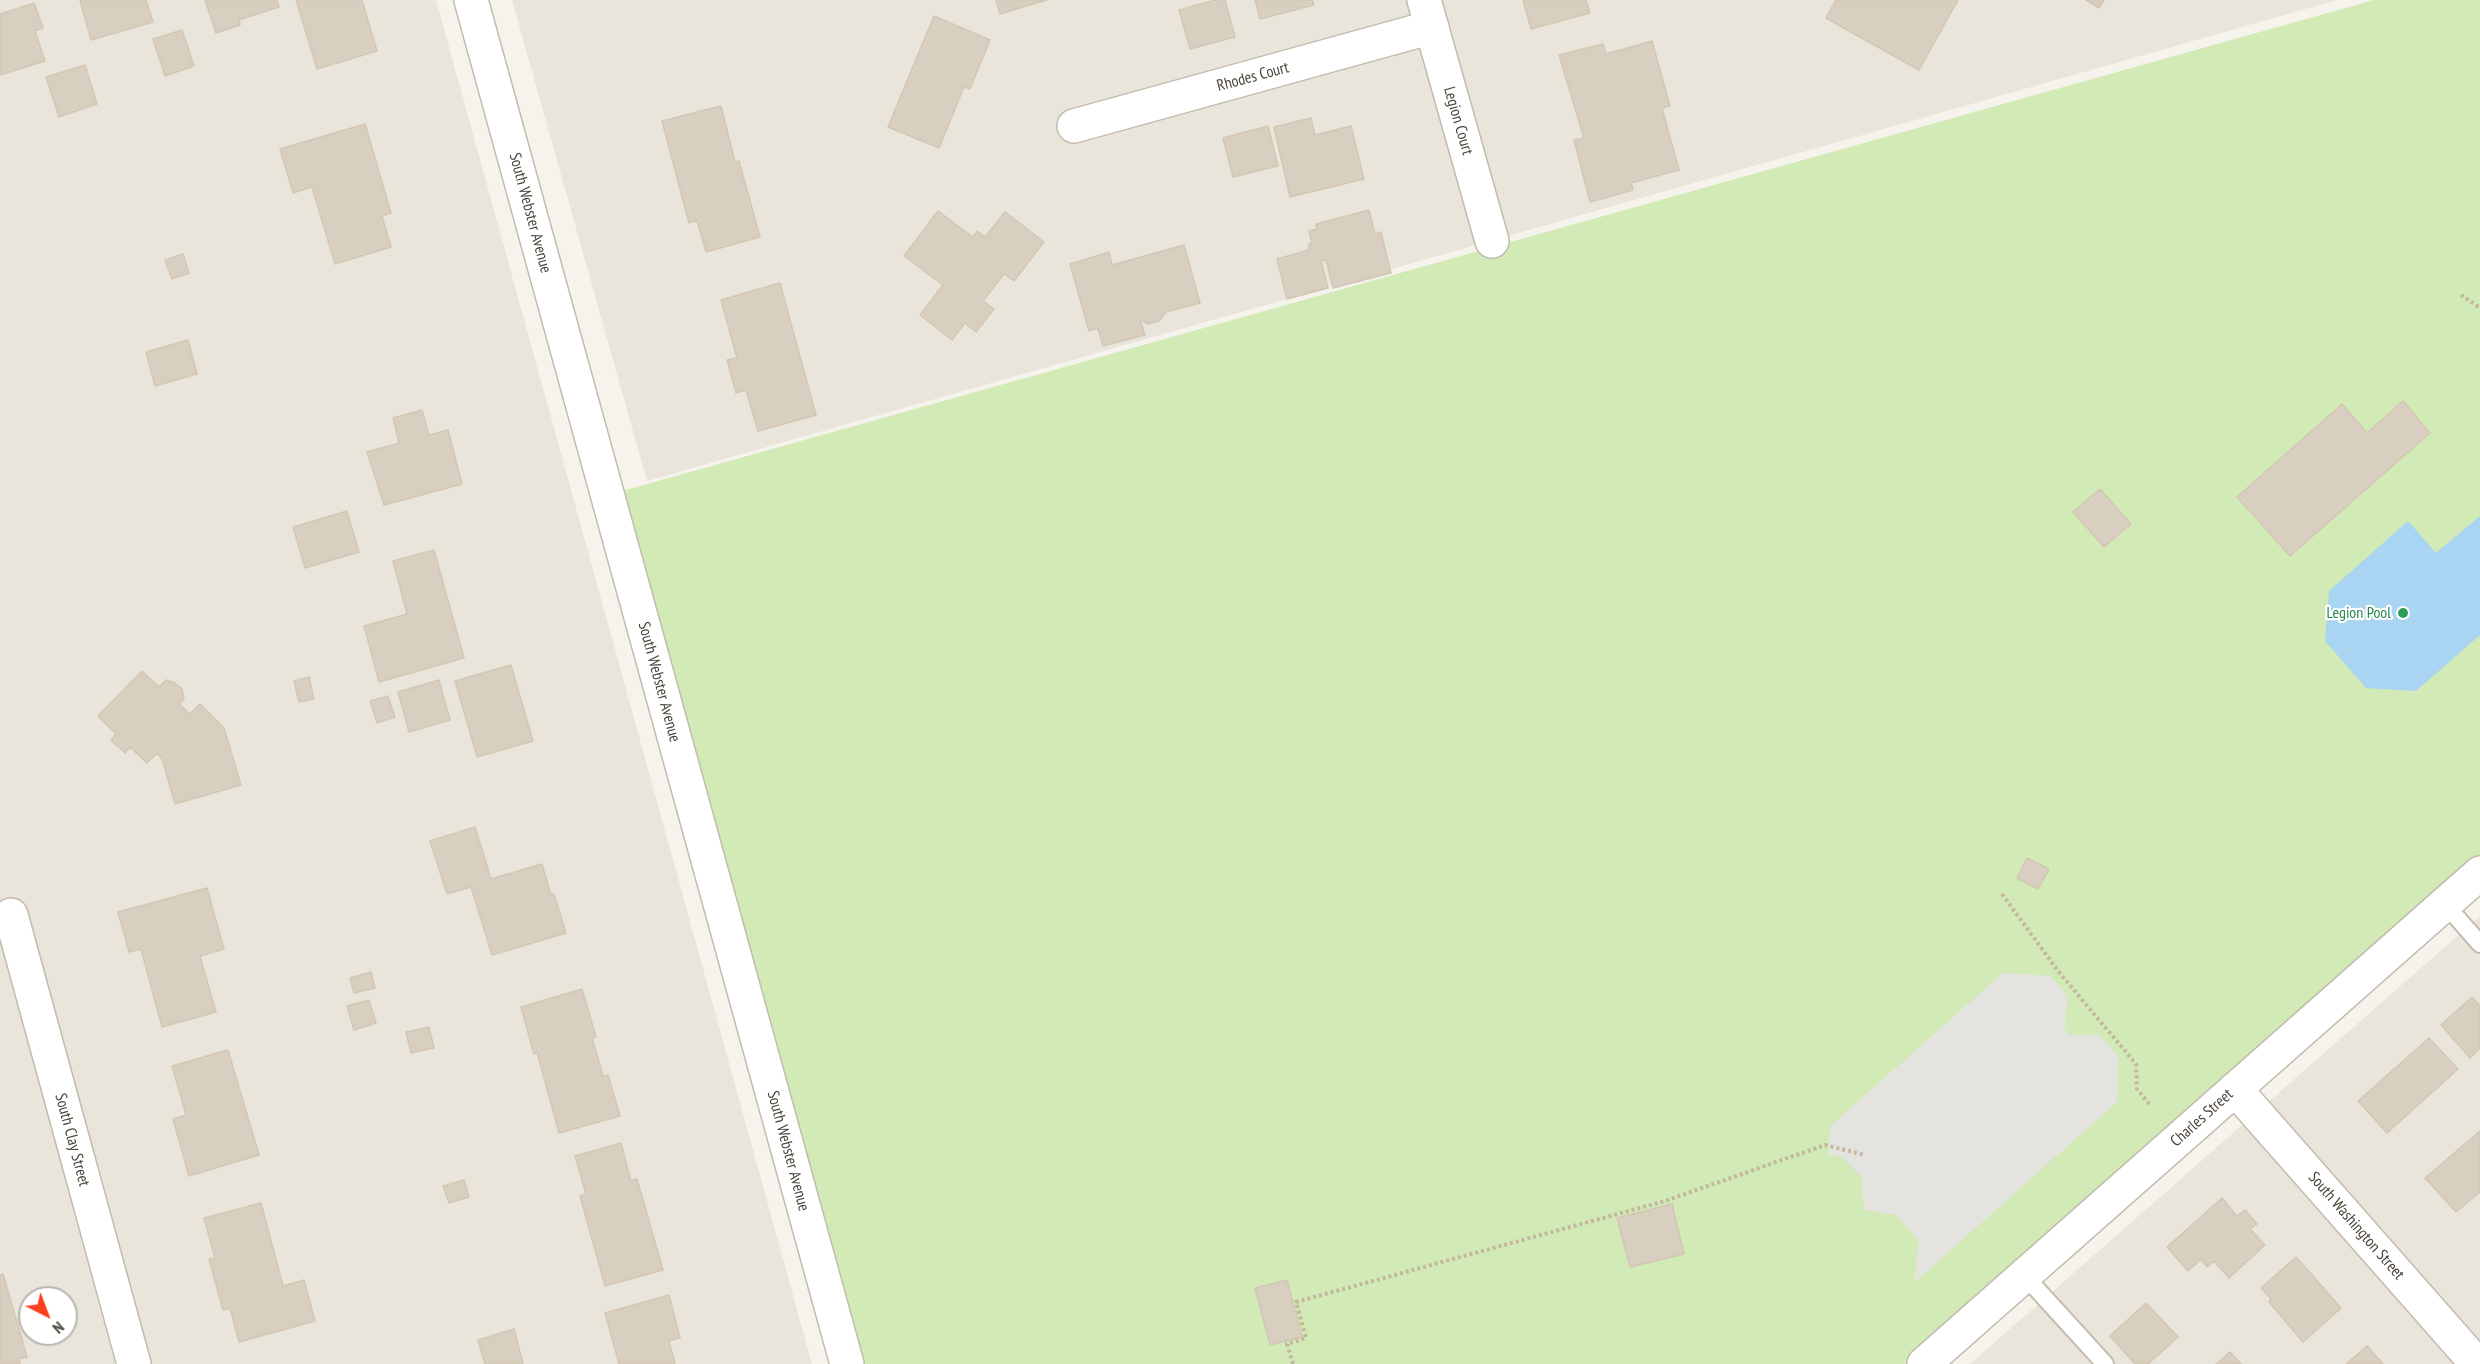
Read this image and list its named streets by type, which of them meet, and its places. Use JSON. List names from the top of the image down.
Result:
{
  "streets": {
    "street": [
      "Rhodes Court",
      "Legion Court",
      "South Webster Avenue",
      "Charles Street",
      "South Clay Street",
      "South Washington Street"
    ]
  },
  "crossings": [
    ["Rhodes Court", "Legion Court"],
    ["Charles Street", "South Washington Street"]
  ],
  "places": ["Legion Pool"],
  "north": "bottom right"
}
